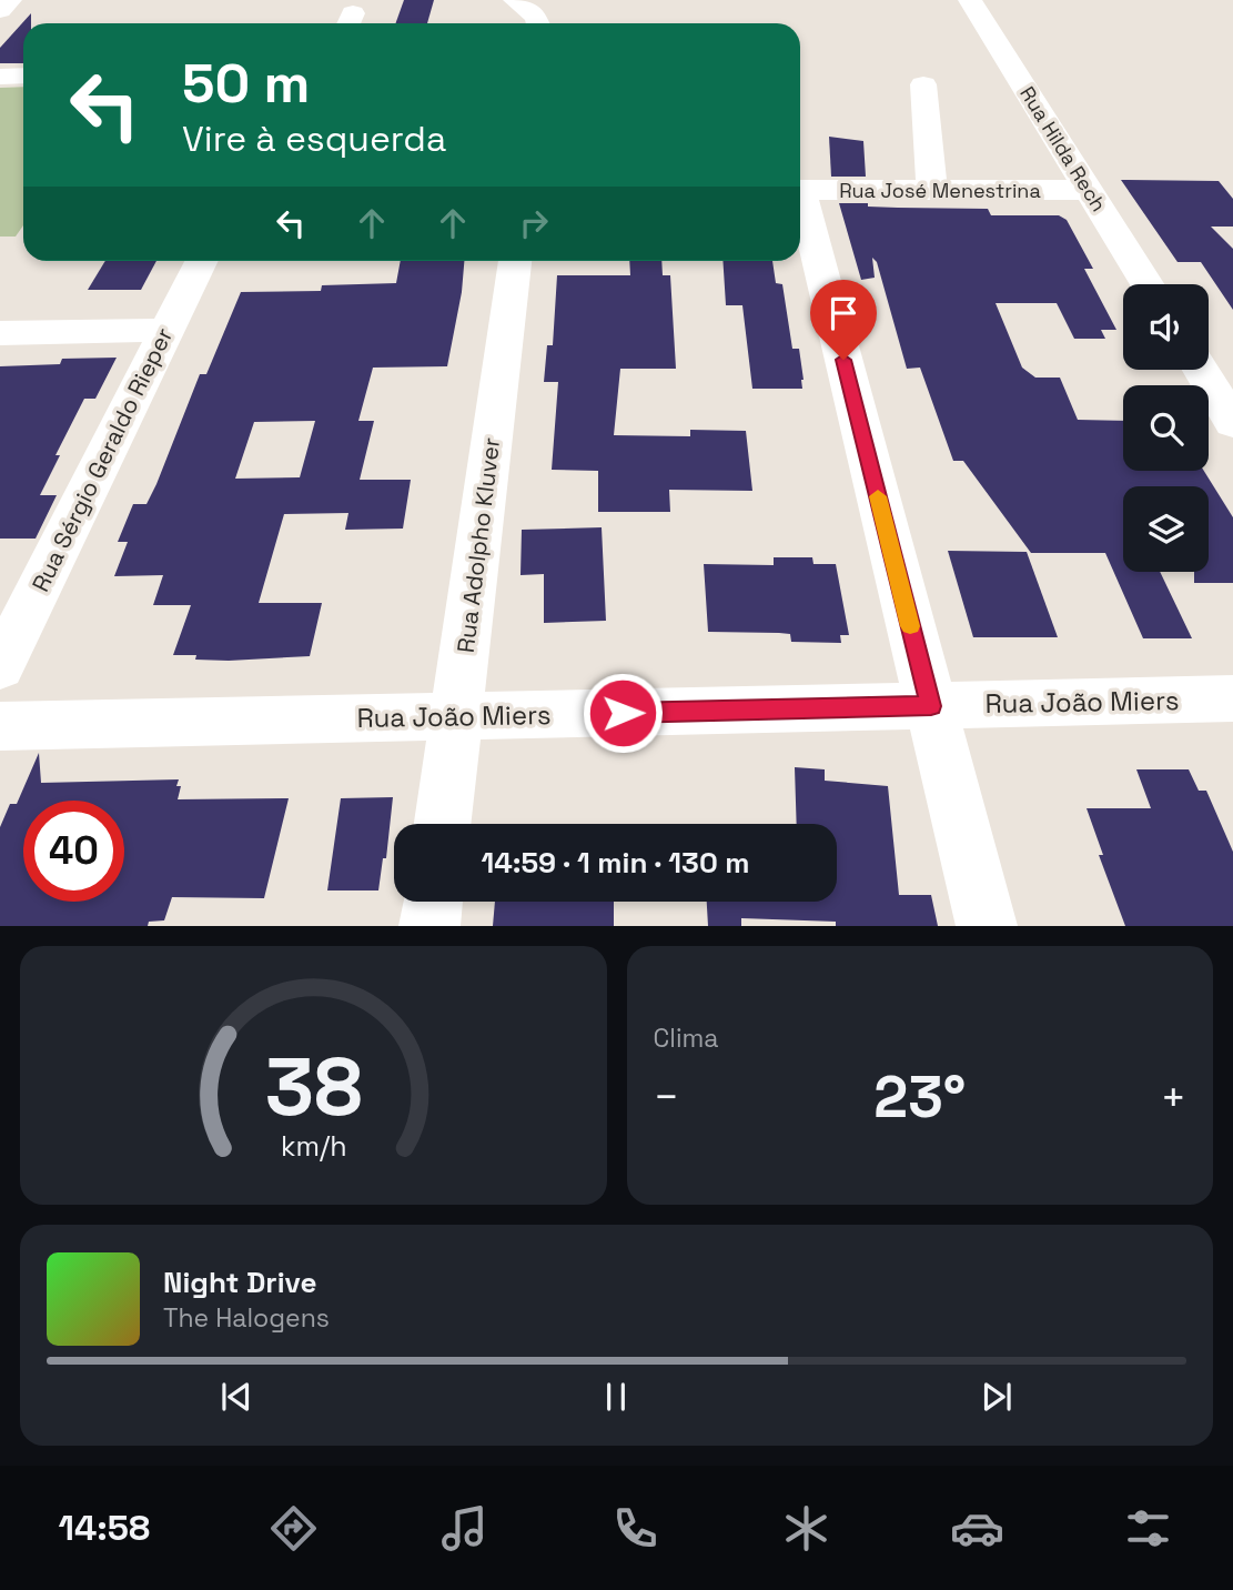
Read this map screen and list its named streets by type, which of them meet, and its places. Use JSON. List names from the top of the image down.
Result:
{
  "streets": {
    "street": [
      "Rua Hilda Rech",
      "Rua José Menestrina",
      "Rua Sérgio Geraldo Rieper",
      "Rua Adolpho Kluver",
      "Rua João Miers"
    ]
  },
  "crossings": [
    ["Rua Hilda Rech", "Rua José Menestrina"],
    ["Rua Adolpho Kluver", "Rua João Miers"]
  ],
  "page": {
    "turn": ["50 m", "Vire à esquerda"],
    "limit": "40",
    "trip": "14:59 · 1 min · 130 m",
    "tile": "Clima",
    "heat": ["−", "23°", "+"],
    "song": ["Night Drive", "The Halogens"],
    "tabs": "14:58",
    "gauge": ["38", "km/h"]
  }
}
